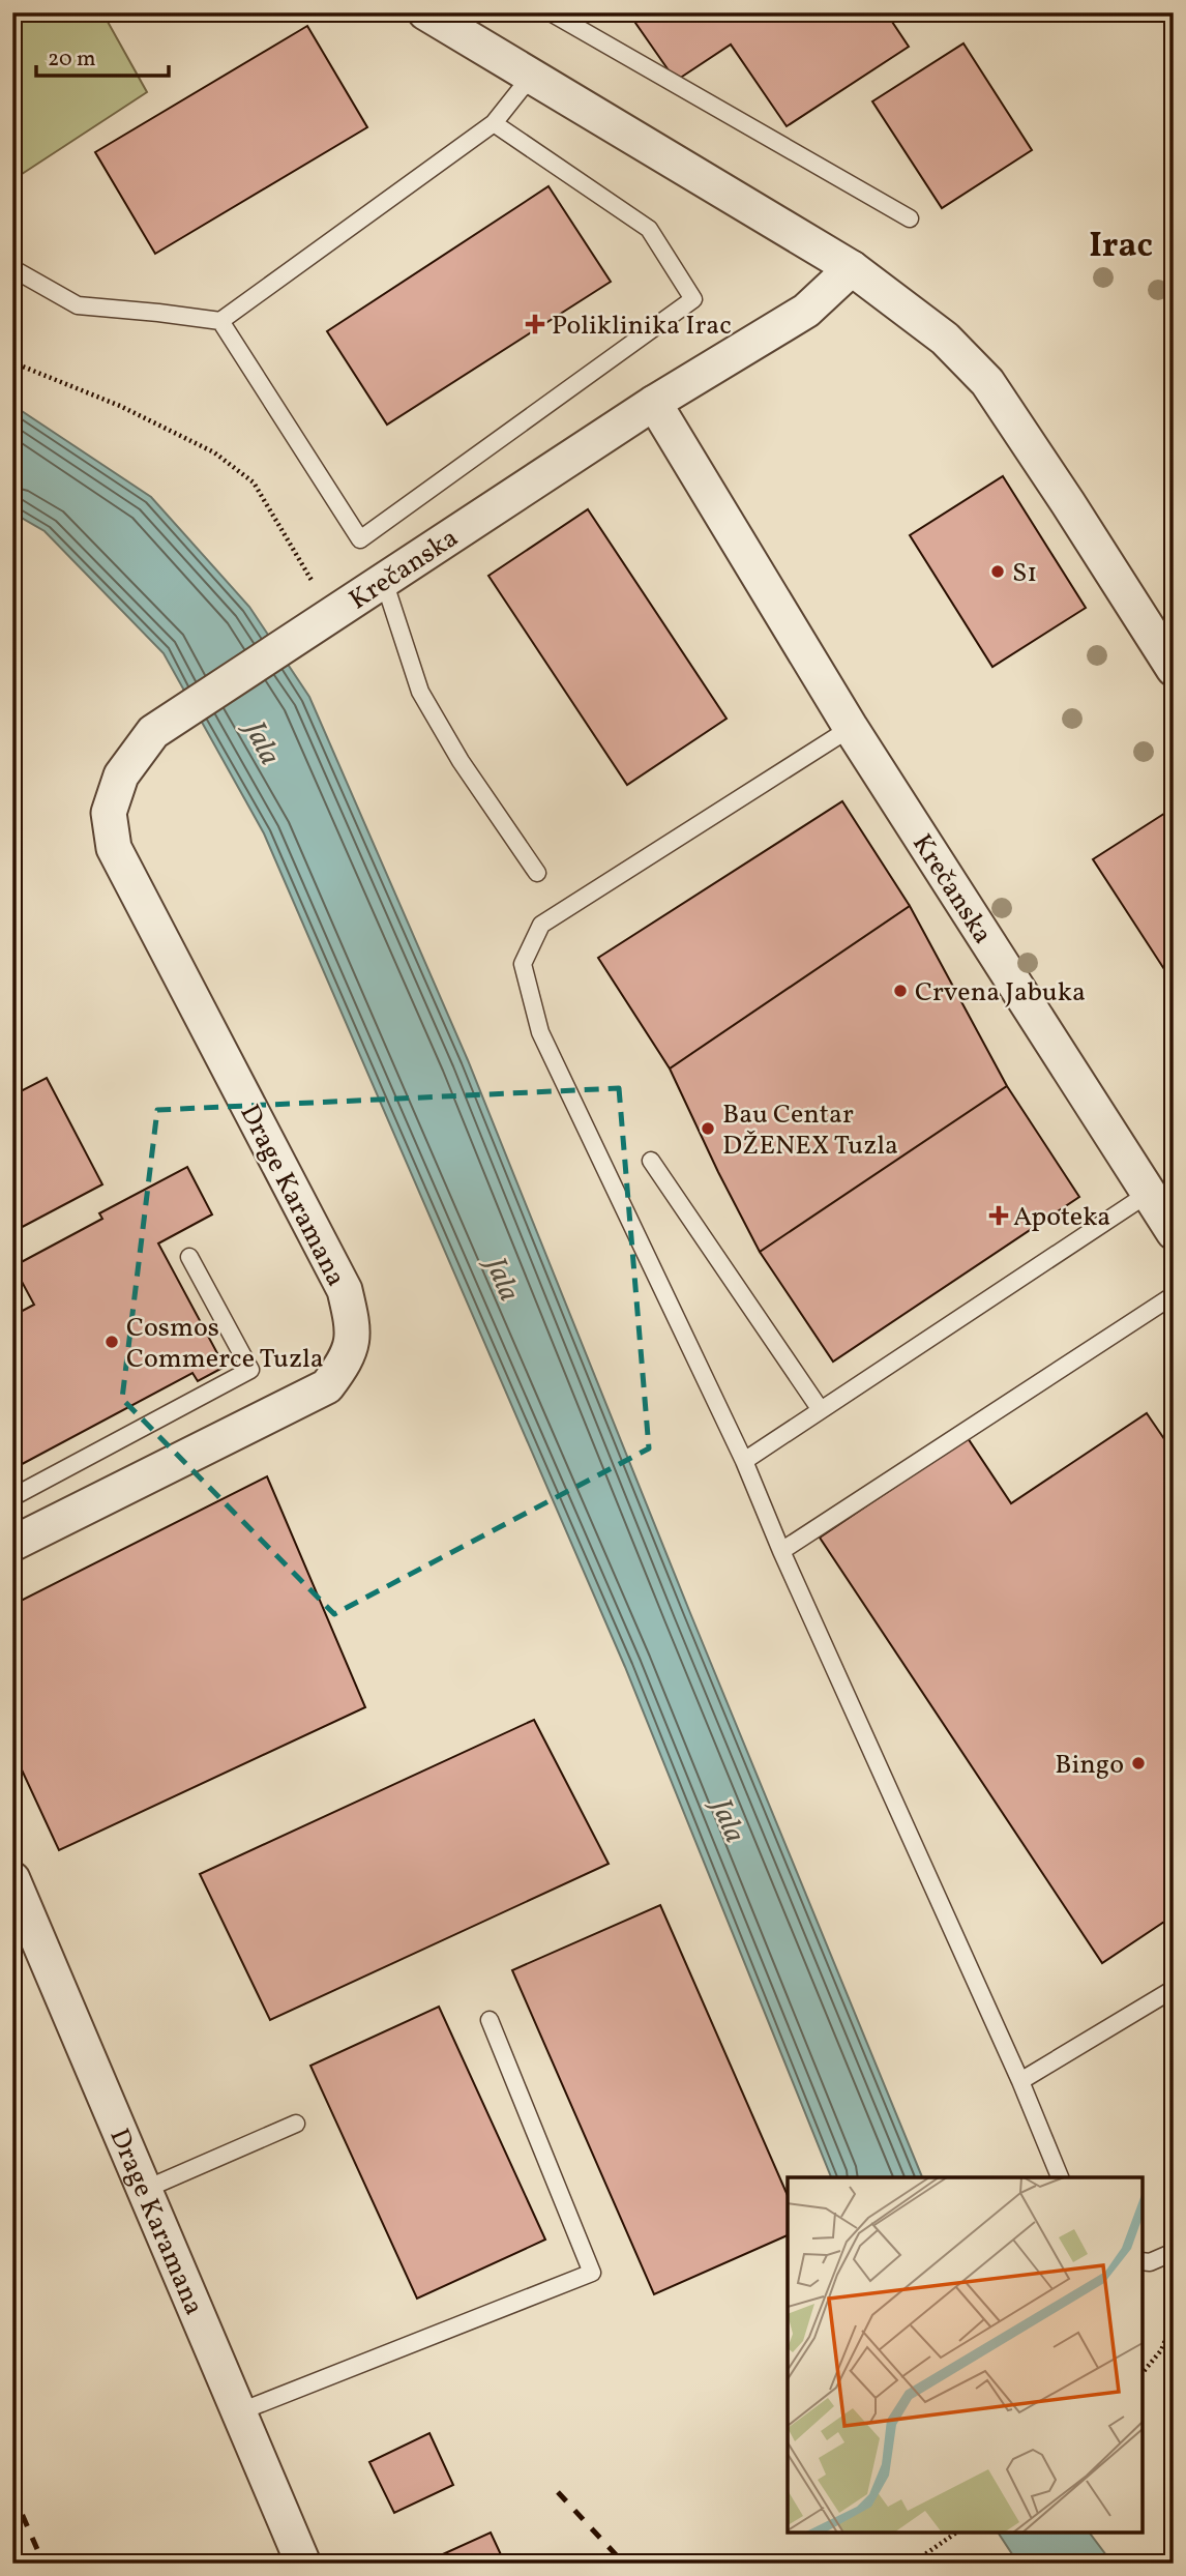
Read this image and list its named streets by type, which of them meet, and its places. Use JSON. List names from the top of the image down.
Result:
{
  "streets": {
    "street": ["Krečanska", "Drage Karamana"]
  },
  "crossings": [
    ["Krečanska", "Drage Karamana"]
  ],
  "districts": ["Irac"],
  "water": ["Jala"],
  "places": {
    "health": ["Poliklinika Irac", "Apoteka"],
    "other": [
      "S1",
      "Crvena Jabuka",
      "Bau Centar DŽENEX Tuzla",
      "Cosmos Commerce Tuzla",
      "Bingo"
    ]
  },
  "scale_bar": "20 m"
}
